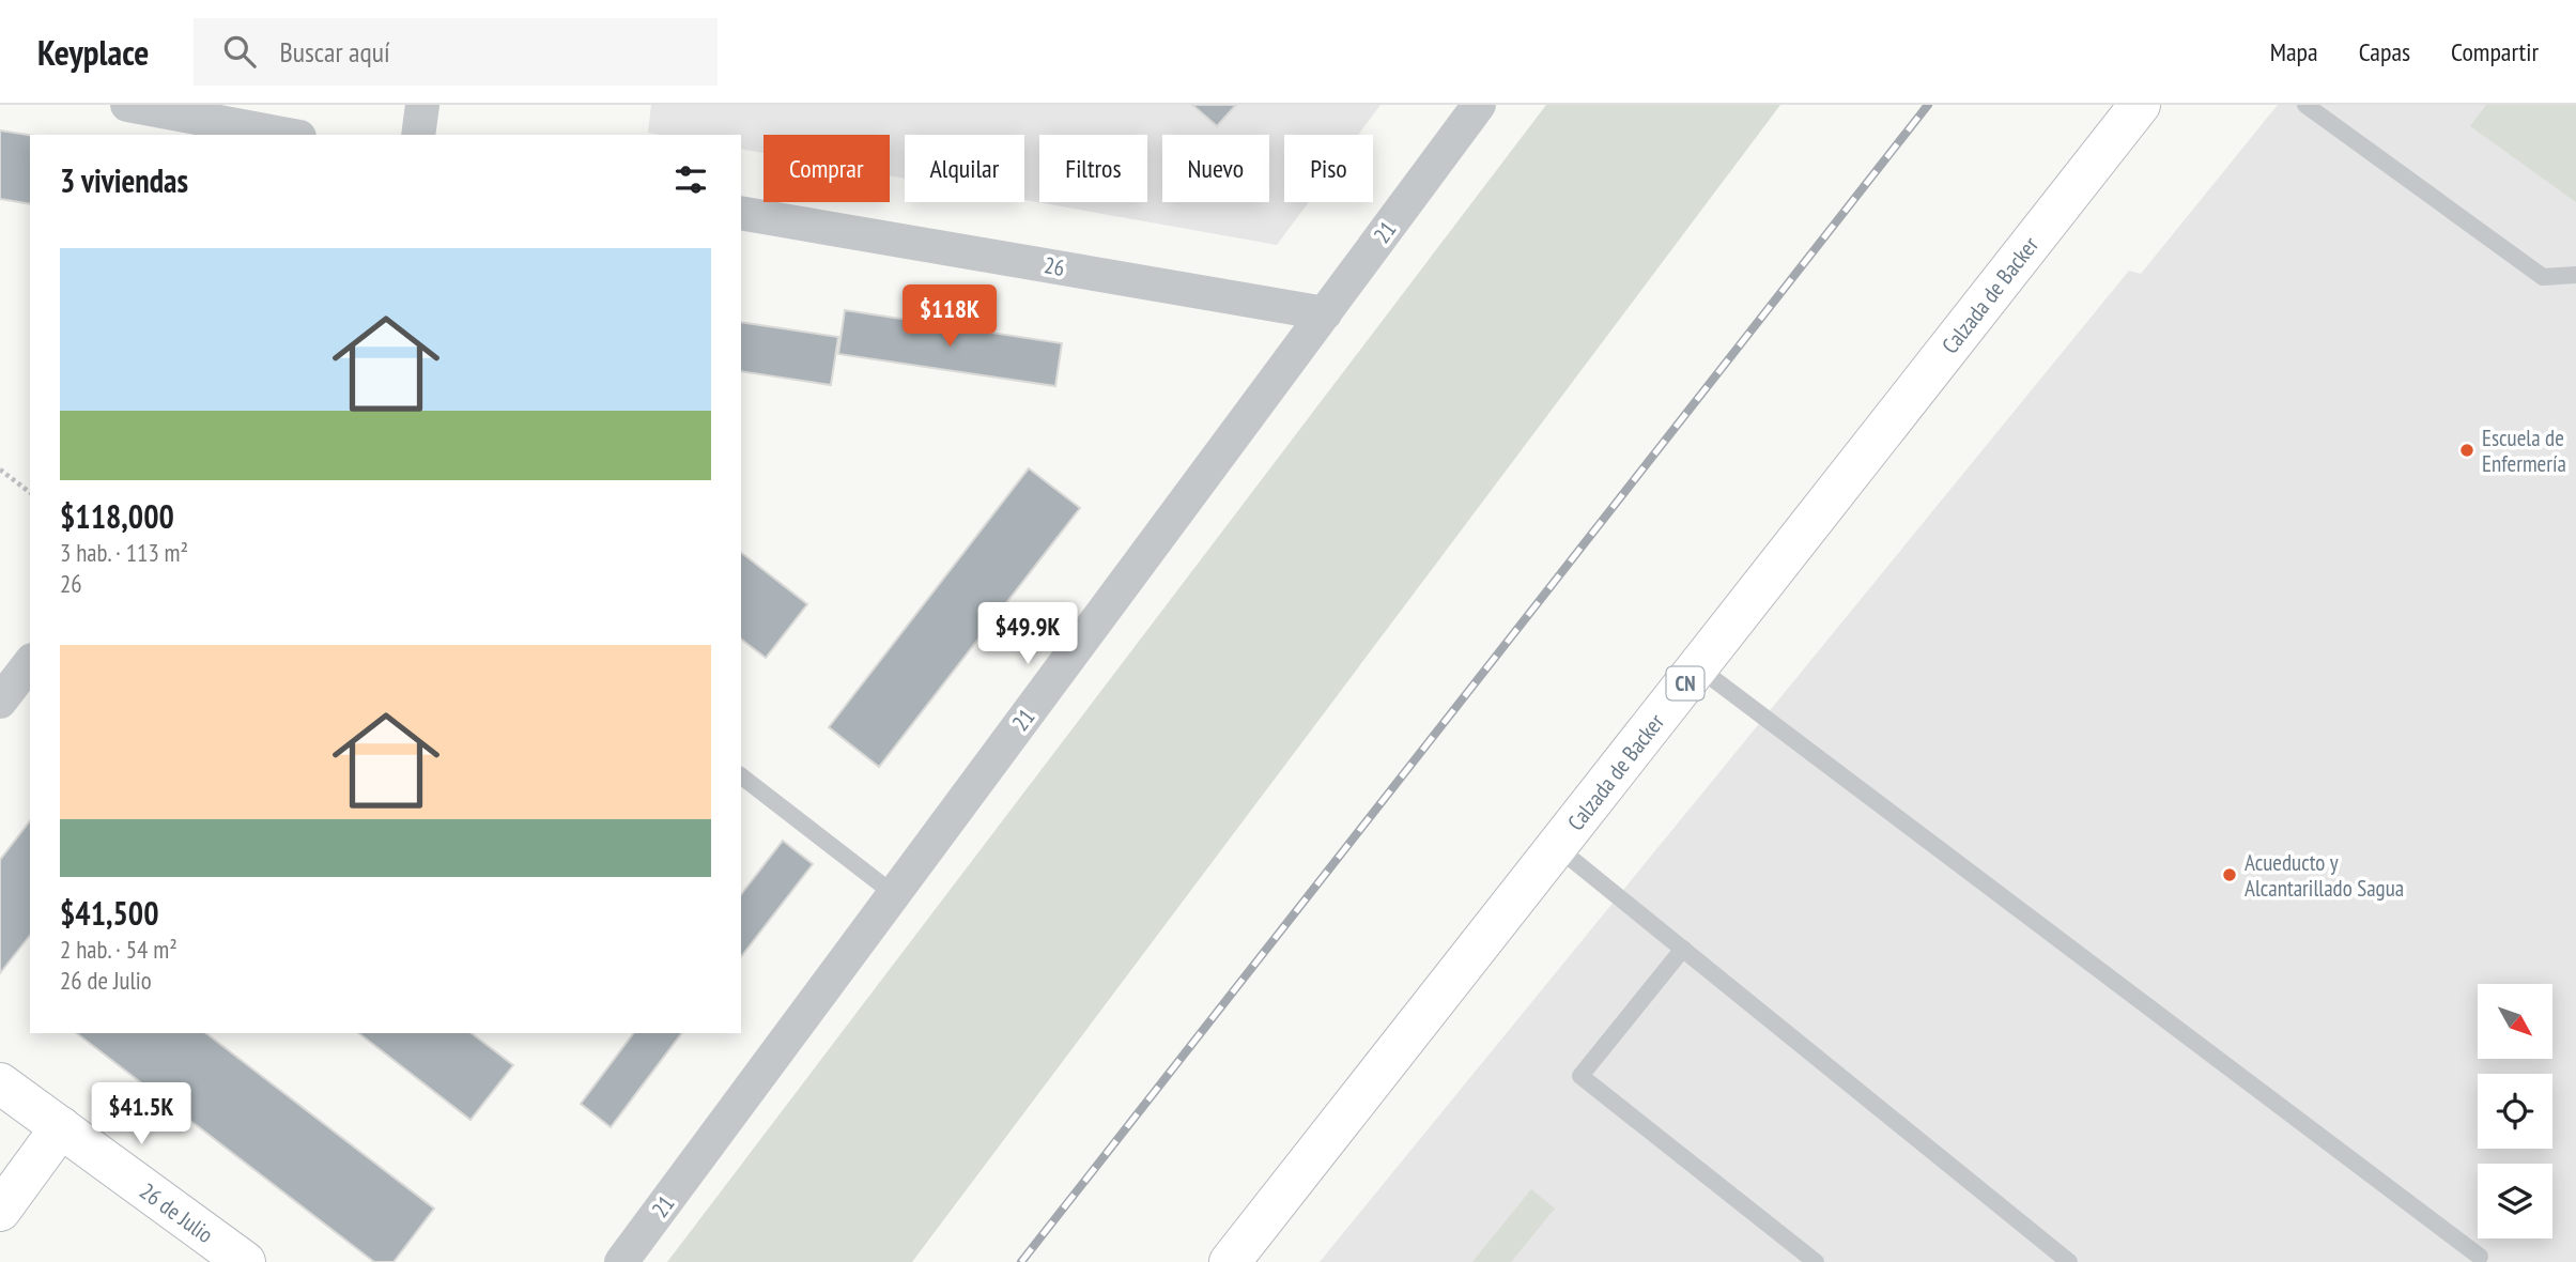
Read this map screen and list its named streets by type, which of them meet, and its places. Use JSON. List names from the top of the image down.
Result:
{
  "streets": {
    "main road": ["Calzada de Backer", "CN", "26 de Julio"],
    "street": ["21", "26"]
  },
  "crossings": [
    ["21", "26"]
  ],
  "places": ["Escuela de Enfermería", "Acueducto y Alcantarillado Sagua"],
  "north": "bottom right",
  "page": {
    "header": "Keyplace",
    "search": "Buscar aquí",
    "nav": ["Mapa", "Capas", "Compartir"],
    "chip": [
      "Comprar",
      "Alquilar",
      "Filtros",
      "Nuevo",
      "Piso"
    ],
    "heading": "3 viviendas",
    "list": [
      {
        "name": "$118,000",
        "note": "3 hab. · 113 m² · 26"
      },
      {
        "name": "$41,500",
        "note": "2 hab. · 54 m² · 26 de Julio"
      }
    ],
    "price": ["$118K", "$49.9K", "$41.5K"]
  }
}
